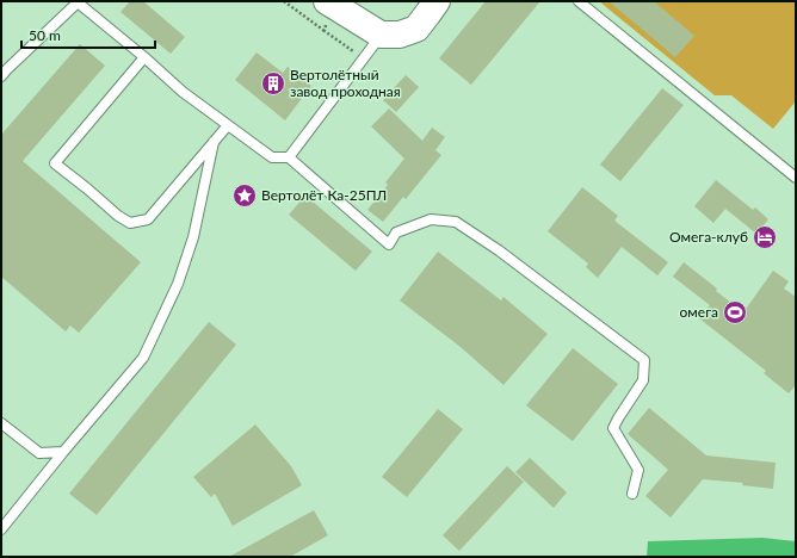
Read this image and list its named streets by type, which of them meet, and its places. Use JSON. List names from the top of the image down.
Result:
{
  "places": {
    "building": ["Вертолётный завод проходная"],
    "place": ["Вертолёт Ка-25ПЛ"],
    "hotel": ["Омега-клуб"],
    "sports": ["омега"]
  },
  "scale_bar": "50 m"
}
